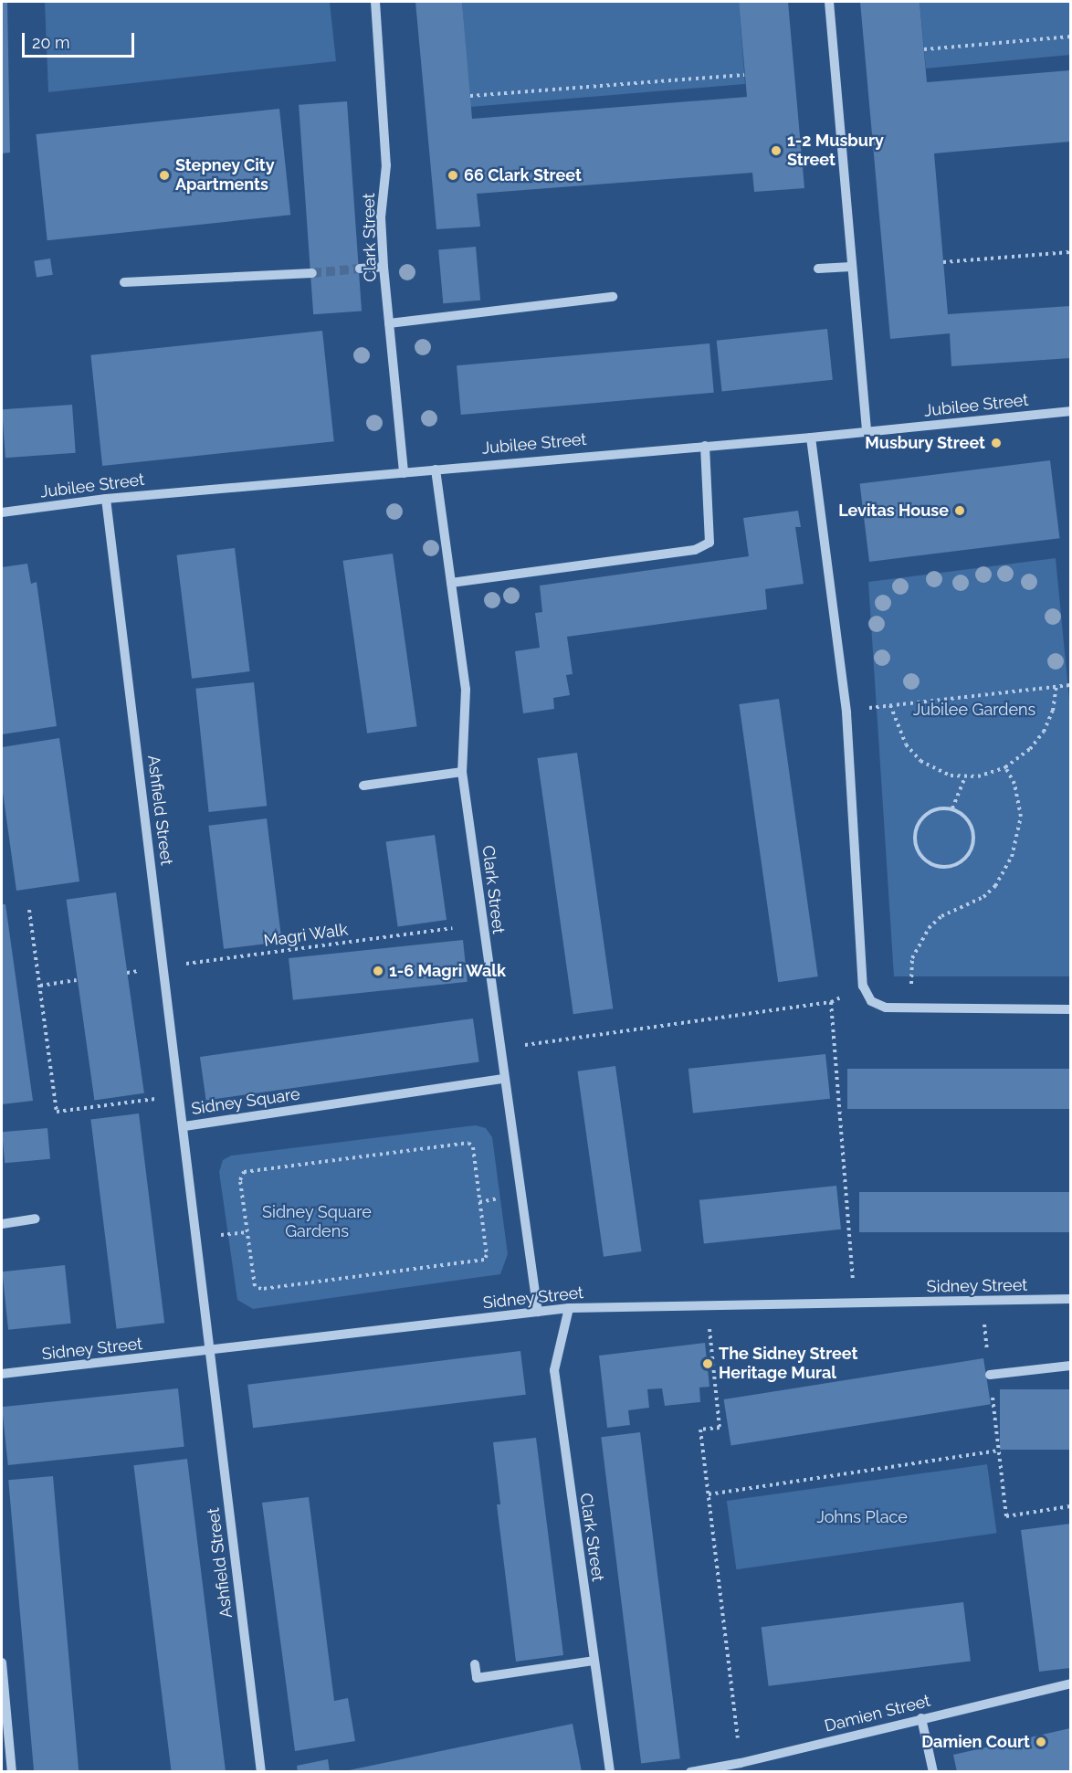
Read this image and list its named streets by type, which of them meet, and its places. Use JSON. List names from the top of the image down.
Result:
{
  "streets": {
    "street": [
      "Clark Street",
      "Jubilee Street",
      "Ashfield Street",
      "Sidney Square",
      "Sidney Street",
      "Damien Street"
    ],
    "path": ["Magri Walk"]
  },
  "crossings": [
    ["Clark Street", "Jubilee Street"],
    ["Clark Street", "Sidney Square"],
    ["Clark Street", "Sidney Street"],
    ["Jubilee Street", "Ashfield Street"],
    ["Ashfield Street", "Magri Walk"],
    ["Ashfield Street", "Sidney Square"],
    ["Ashfield Street", "Sidney Street"],
    ["Sidney Square", "Sidney Street"]
  ],
  "parks": ["Jubilee Gardens", "Sidney Square Gardens", "Johns Place"],
  "places": [
    "1-2 Musbury Street",
    "Stepney City Apartments",
    "66 Clark Street",
    "Musbury Street",
    "Levitas House",
    "1-6 Magri Walk",
    "The Sidney Street Heritage Mural",
    "Damien Court"
  ],
  "scale_bar": "20 m"
}
